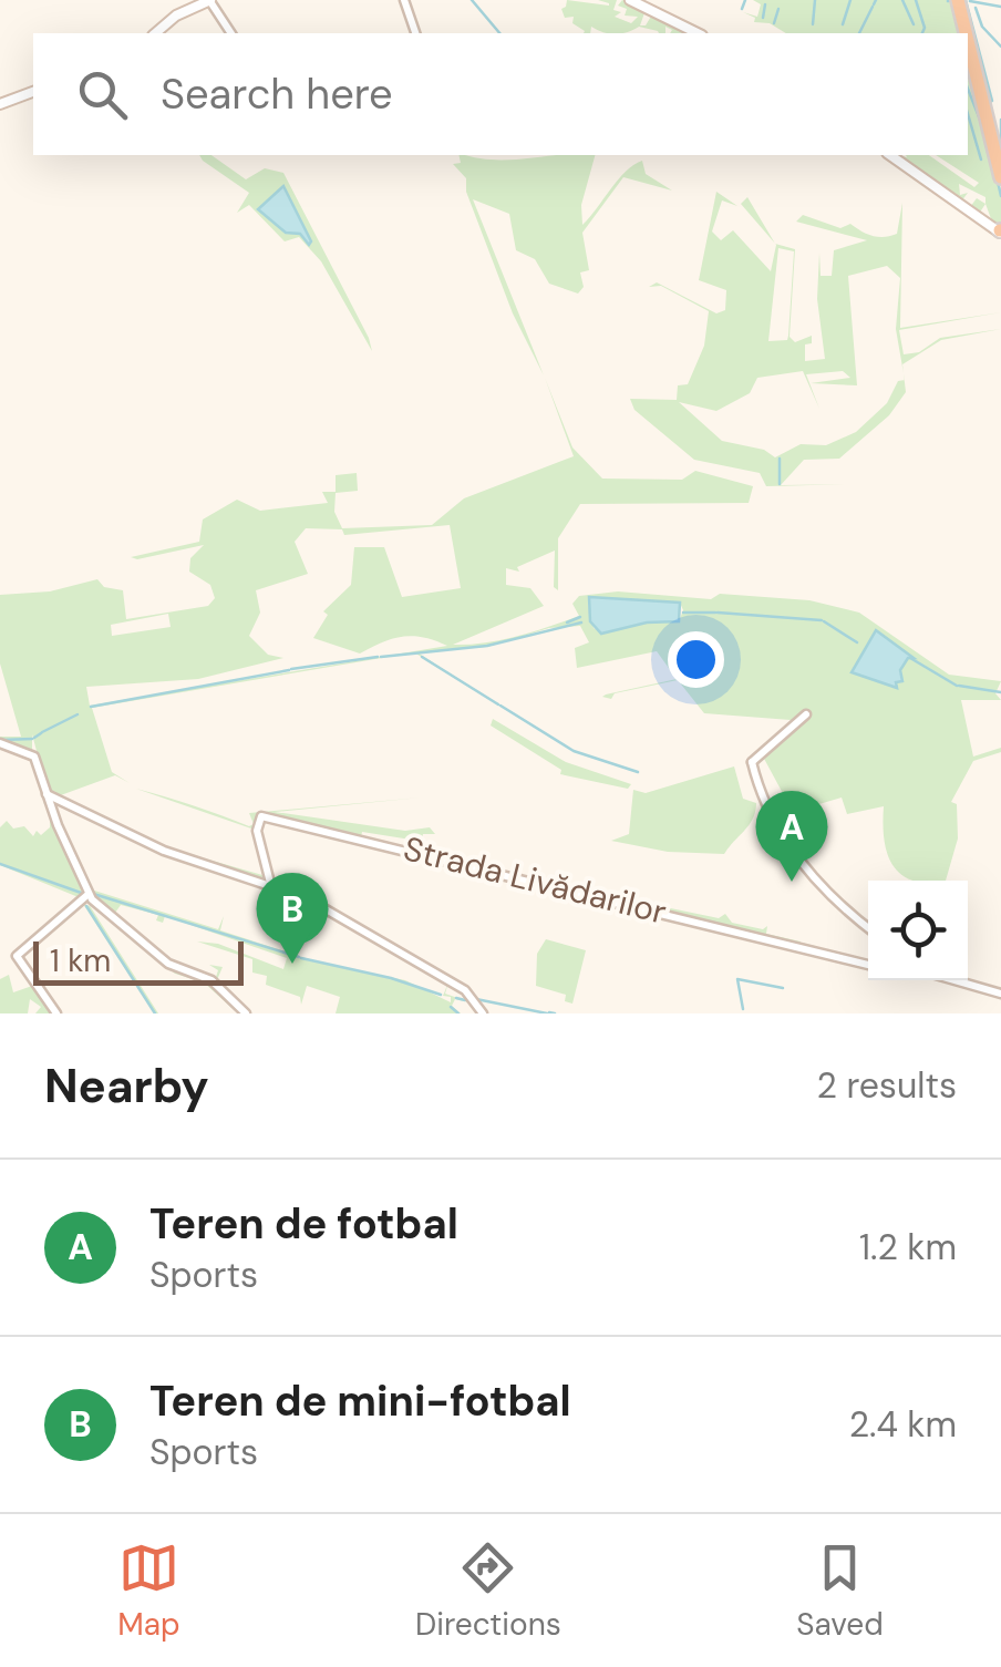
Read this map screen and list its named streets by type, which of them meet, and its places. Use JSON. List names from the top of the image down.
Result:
{
  "streets": {
    "street": ["Strada Livădarilor"]
  },
  "scale_bar": "1 km",
  "page": {
    "search": "Search here",
    "pins": ["A", "B"],
    "scale": "1 km",
    "heading": ["Nearby", "2 results"],
    "list": [
      {
        "mark": "A",
        "name": "Teren de fotbal",
        "note": "Sports",
        "value": "1.2 km"
      },
      {
        "mark": "B",
        "name": "Teren de mini-fotbal",
        "note": "Sports",
        "value": "2.4 km"
      }
    ],
    "nav": ["Map", "Directions", "Saved"]
  }
}
